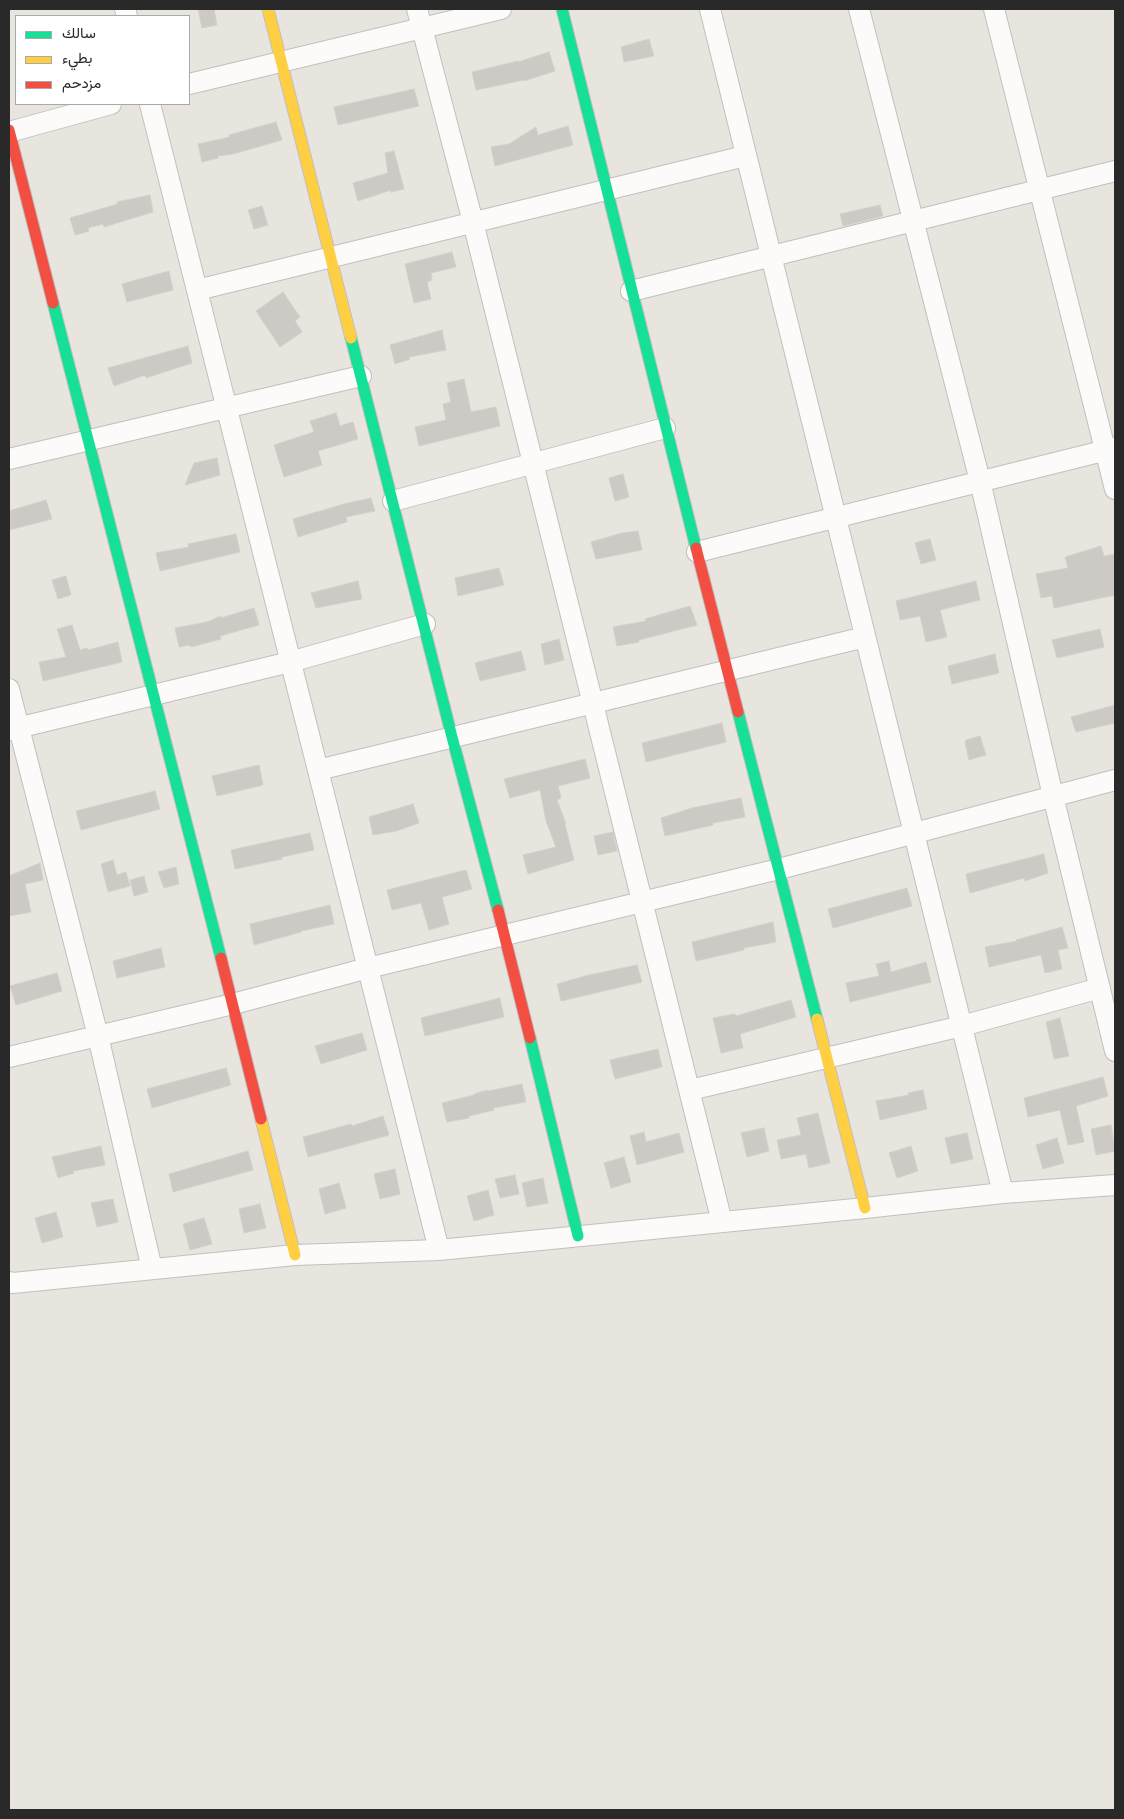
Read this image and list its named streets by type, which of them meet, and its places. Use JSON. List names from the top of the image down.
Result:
{
  "legend": ["سالك", "بطيء", "مزدحم"]
}
